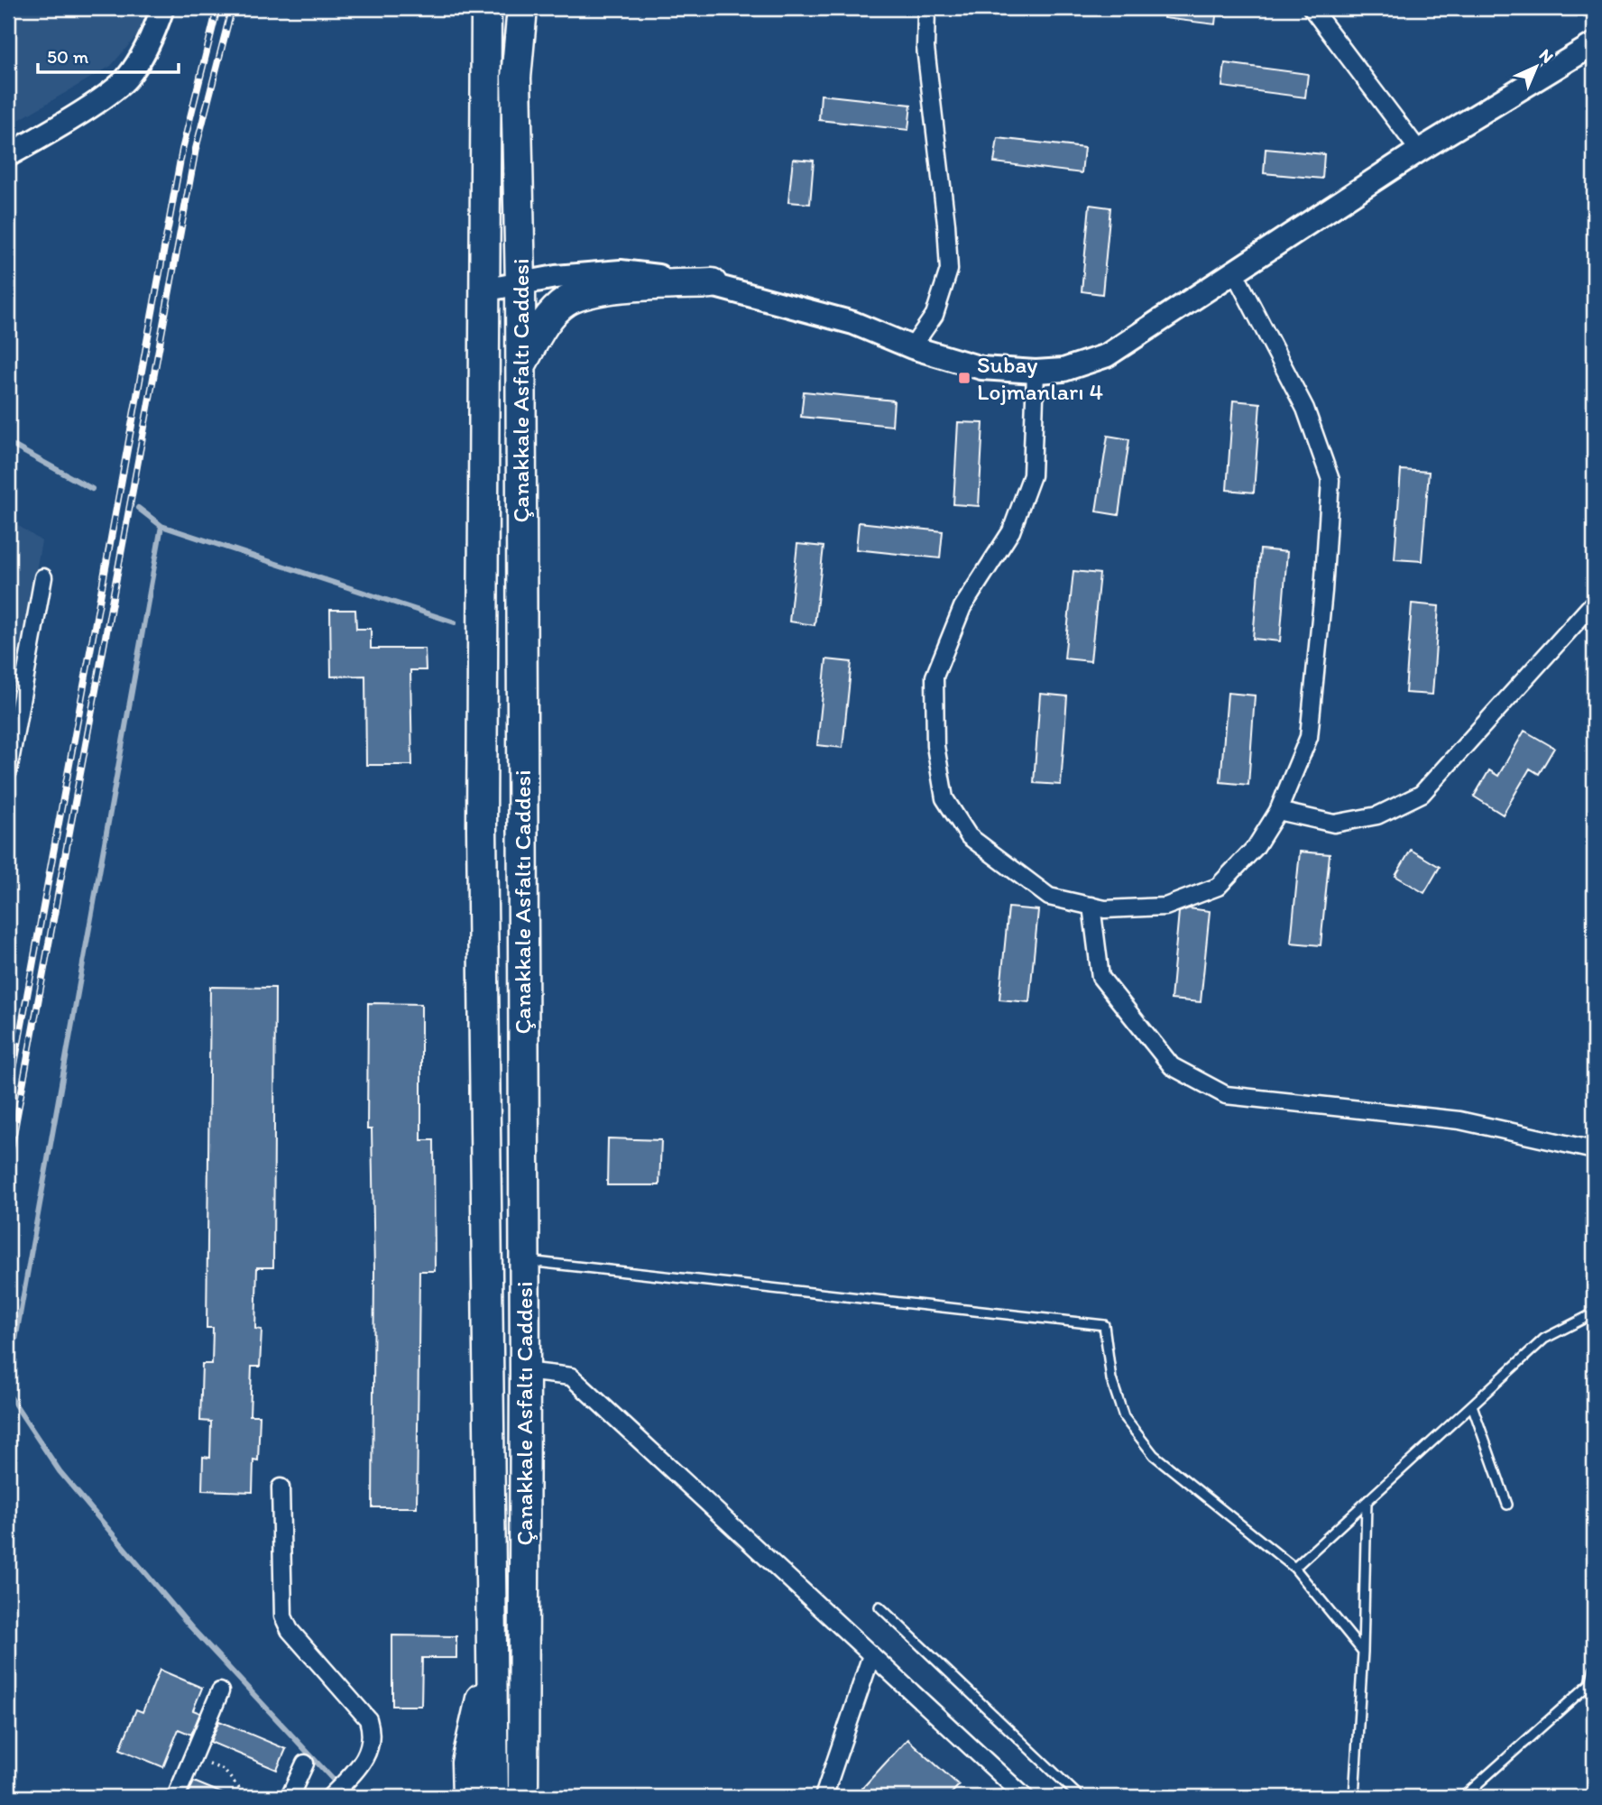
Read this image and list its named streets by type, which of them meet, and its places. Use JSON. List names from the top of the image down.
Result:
{
  "streets": {
    "highway": ["Çanakkale Asfaltı Caddesi"]
  },
  "places": {
    "transit": ["Subay Lojmanları 4"]
  },
  "scale_bar": "50 m",
  "north": "top right"
}
